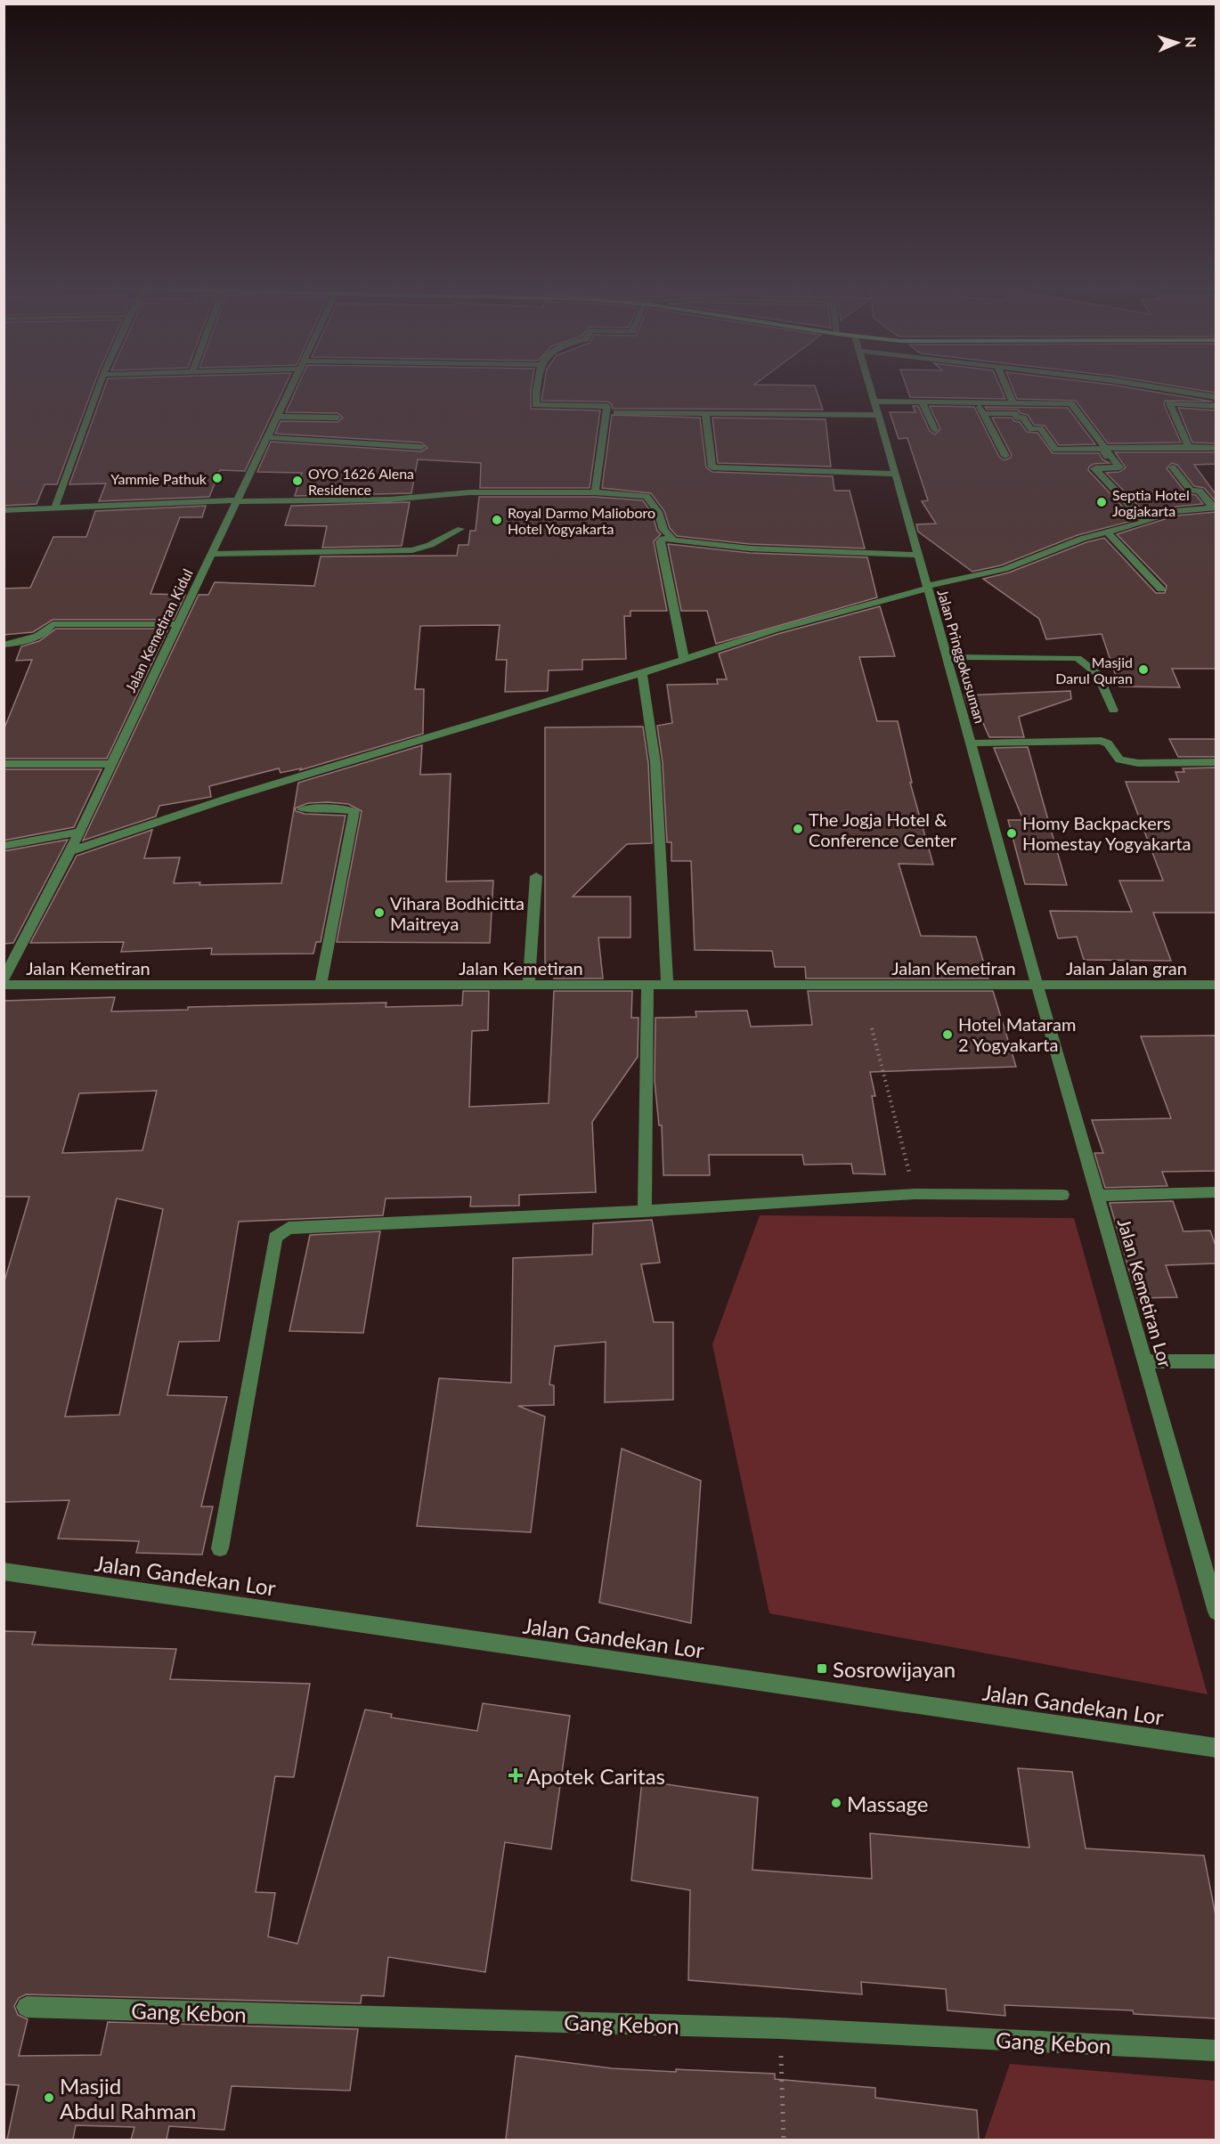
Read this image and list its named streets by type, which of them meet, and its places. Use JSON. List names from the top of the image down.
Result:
{
  "streets": {
    "street": [
      "Jalan Kemetiran Kidul",
      "Jalan Pringgokusuman",
      "Jalan Kemetiran",
      "Jalan Jalan gran",
      "Jalan Kemetiran Lor",
      "Jalan Gandekan Lor",
      "Gang Kebon"
    ]
  },
  "crossings": [
    ["Jalan Pringgokusuman", "Jalan Kemetiran"],
    ["Jalan Pringgokusuman", "Jalan Jalan gran"],
    ["Jalan Pringgokusuman", "Jalan Kemetiran Lor"],
    ["Jalan Kemetiran", "Jalan Jalan gran"],
    ["Jalan Kemetiran", "Jalan Kemetiran Lor"],
    ["Jalan Jalan gran", "Jalan Kemetiran Lor"]
  ],
  "places": {
    "other": [
      "Yammie Pathuk",
      "OYO 1626 Alena Residence",
      "Septia Hotel Jogjakarta",
      "Royal Darmo Malioboro Hotel Yogyakarta",
      "Masjid Darul Quran",
      "The Jogja Hotel & Conference Center",
      "Homy Backpackers Homestay Yogyakarta",
      "Vihara Bodhicitta Maitreya",
      "Hotel Mataram 2 Yogyakarta",
      "Massage",
      "Masjid Abdul Rahman"
    ],
    "transit": ["Sosrowijayan"],
    "health": ["Apotek Caritas"]
  },
  "north": "right"
}
